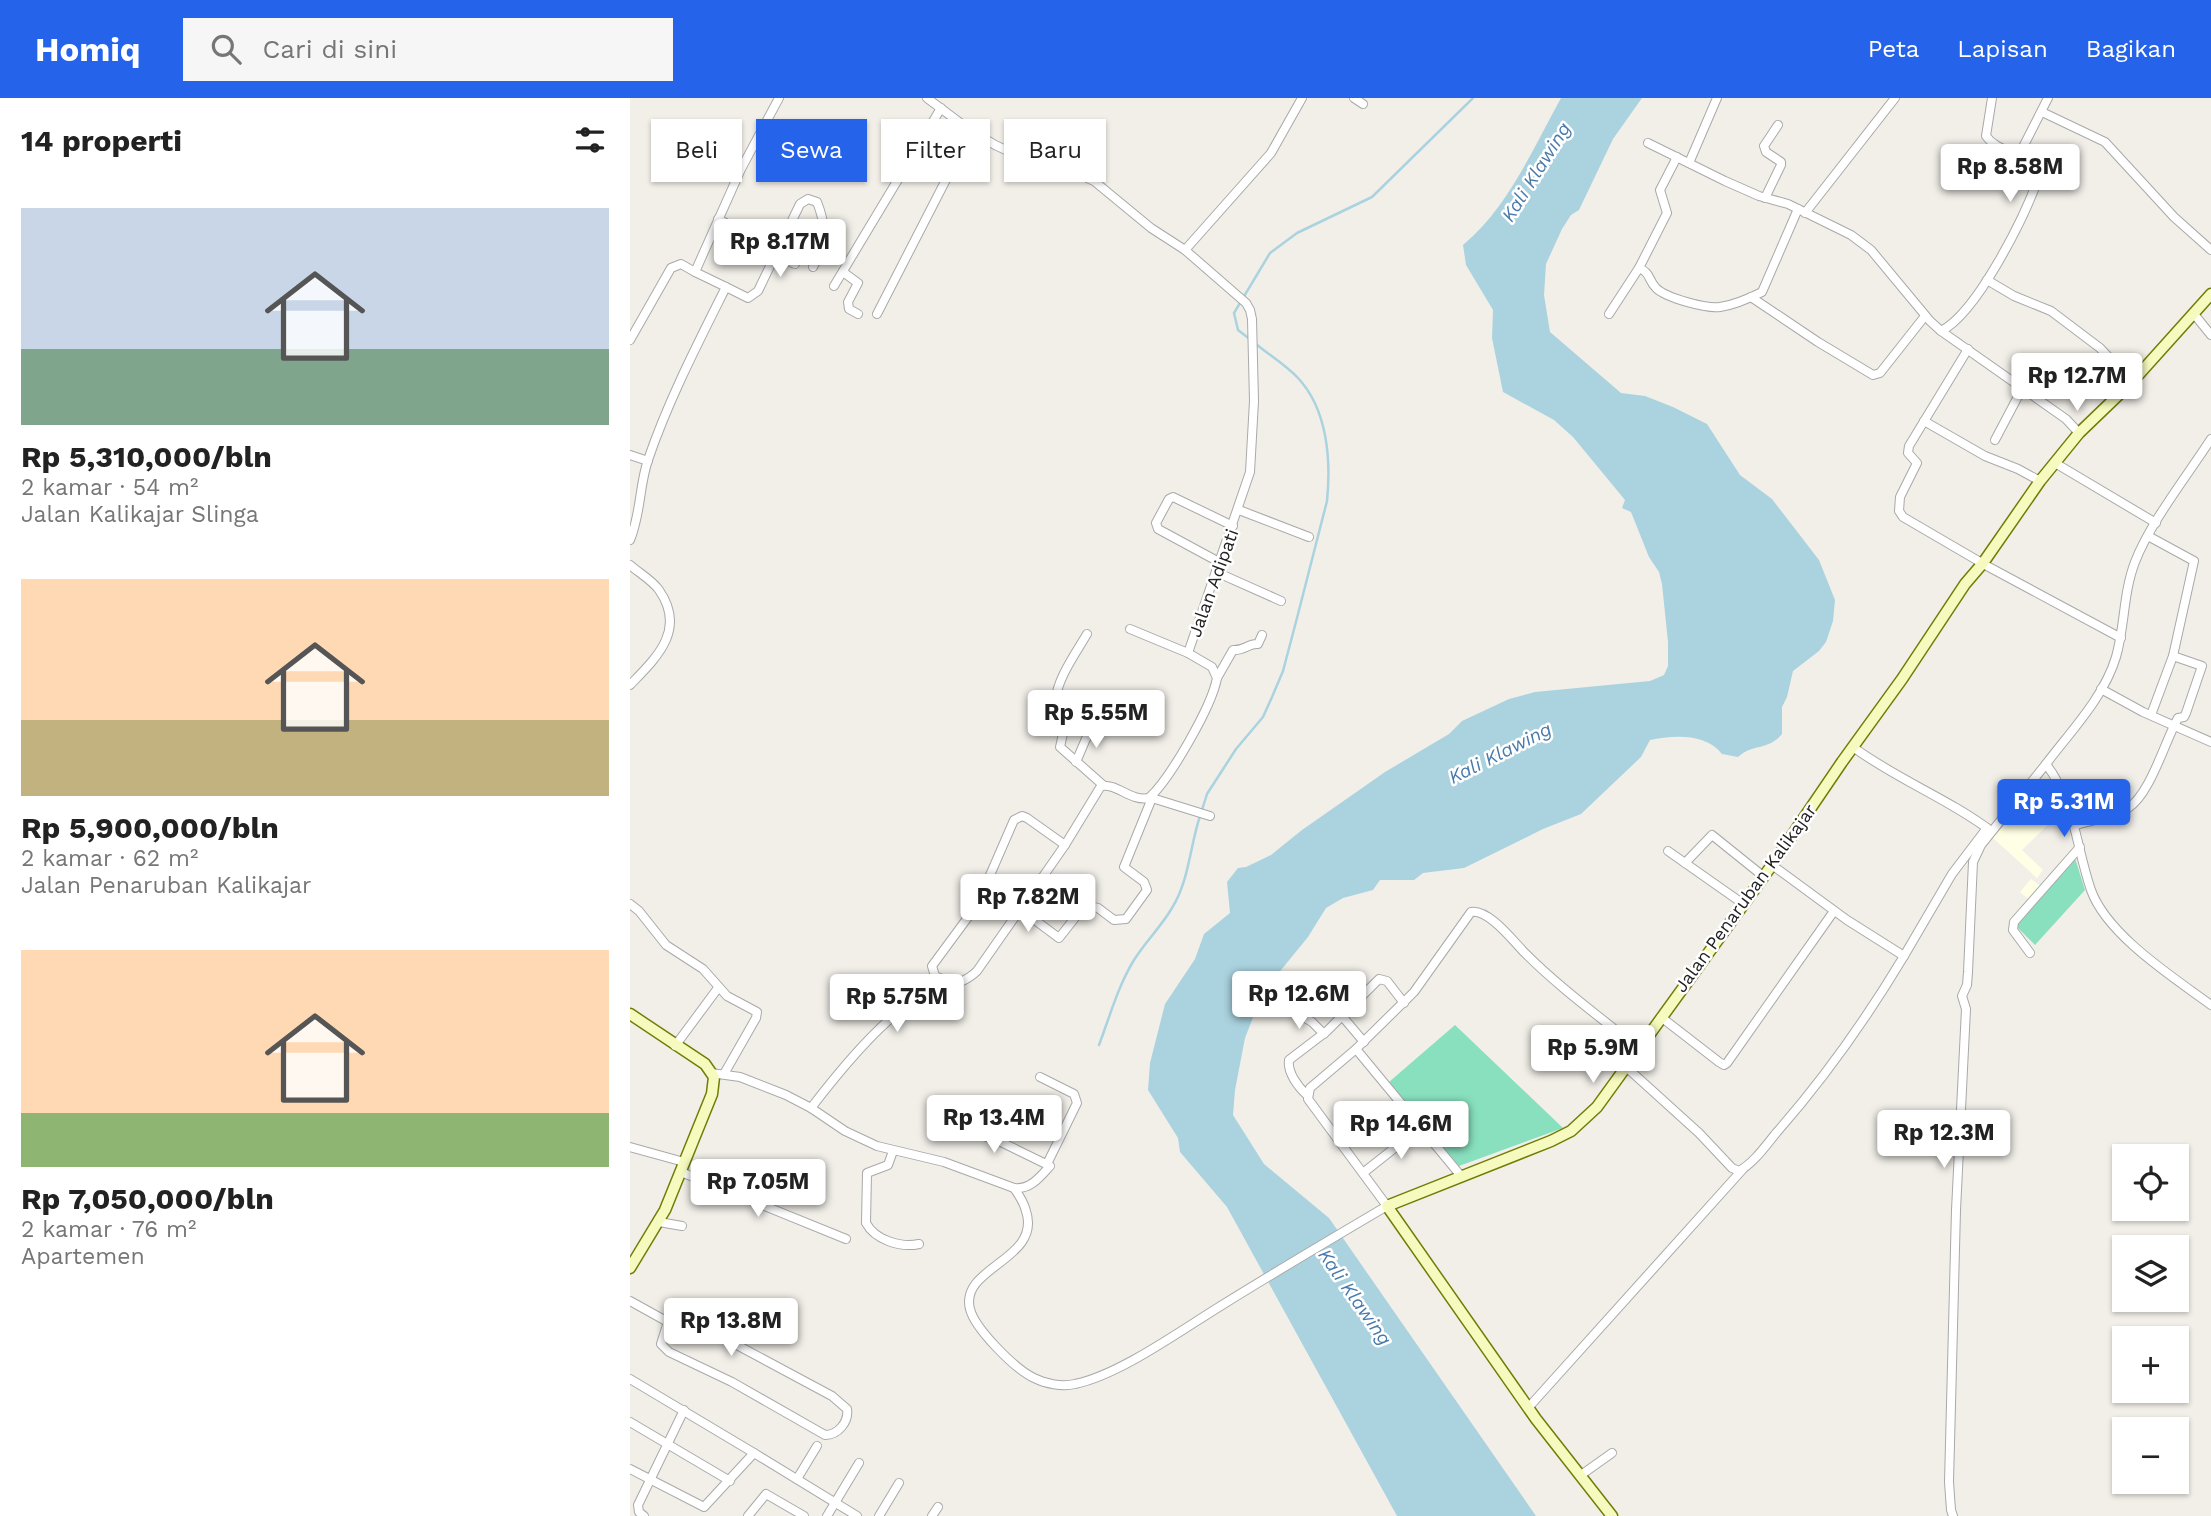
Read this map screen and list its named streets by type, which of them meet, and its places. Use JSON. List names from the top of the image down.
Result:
{
  "streets": {
    "street": ["Jalan Adipati", "Jalan Penaruban Kalikajar"]
  },
  "water": ["Kali Klawing"],
  "page": {
    "header": "Homiq",
    "search": "Cari di sini",
    "nav": ["Peta", "Lapisan", "Bagikan"],
    "heading": "14 properti",
    "chip": [
      "Beli",
      "Sewa",
      "Filter",
      "Baru"
    ],
    "price": [
      "Rp 8.58M",
      "Rp 8.17M",
      "Rp 12.7M",
      "Rp 5.55M",
      "Rp 5.31M",
      "Rp 7.82M",
      "Rp 12.6M",
      "Rp 5.75M",
      "Rp 5.9M",
      "Rp 13.4M",
      "Rp 14.6M",
      "Rp 12.3M",
      "Rp 7.05M",
      "Rp 13.8M"
    ],
    "list": [
      {
        "name": "Rp 5,310,000/bln",
        "note": "2 kamar · 54 m² · Jalan Kalikajar Slinga"
      },
      {
        "name": "Rp 5,900,000/bln",
        "note": "2 kamar · 62 m² · Jalan Penaruban Kalikajar"
      },
      {
        "name": "Rp 7,050,000/bln",
        "note": "2 kamar · 76 m² · Apartemen"
      }
    ],
    "map_buttons": ["+", "−"]
  }
}
